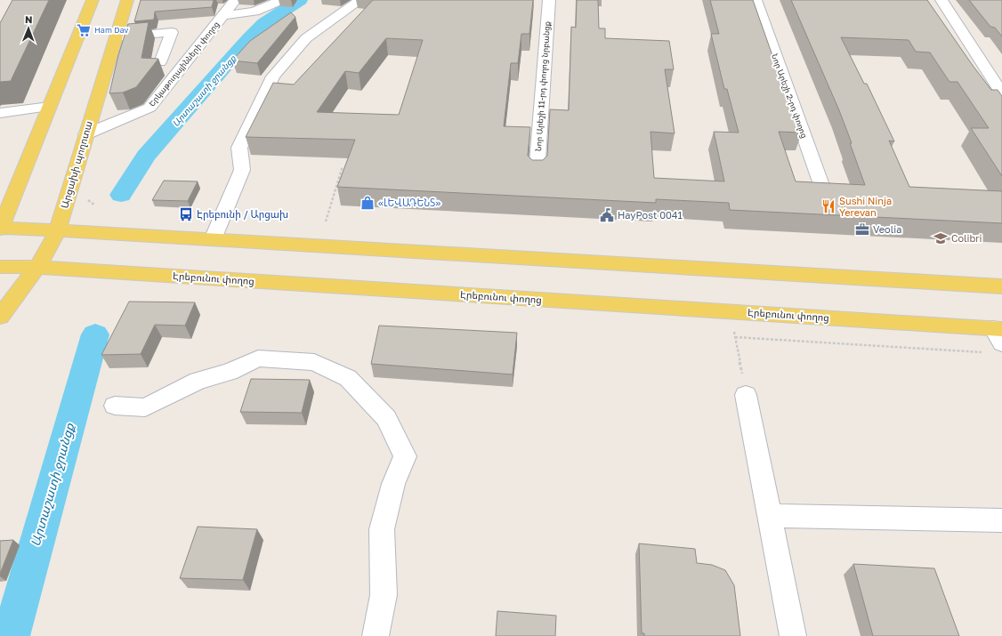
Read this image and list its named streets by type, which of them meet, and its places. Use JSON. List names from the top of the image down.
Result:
{
  "streets": {
    "main road": ["Արցախի պողոտա", "Էրեբունու փողոց"],
    "street": ["Երկաթուղայինների փողոց", "Նոր Արեշի 11-րդ փողոց նրբանցք", "Նոր Արեշի 2-րդ փողոց"]
  },
  "crossings": [
    ["Երկաթուղայինների փողոց", "Արցախի պողոտա"],
    ["Արցախի պողոտա", "Էրեբունու փողոց"]
  ],
  "water": ["Արտաշատի ջրանցք"],
  "places": {
    "supermarket": ["Ham Dav"],
    "shop": ["«ԼԵՎԱԴԵՆՏ»"],
    "restaurant": ["Sushi Ninja Yerevan"],
    "bus stop": ["Էրեբունի / Արցախ"],
    "public building": ["HayPost 0041"],
    "office": ["Veolia"],
    "school or university": ["Colibri"]
  },
  "north": "top"
}
